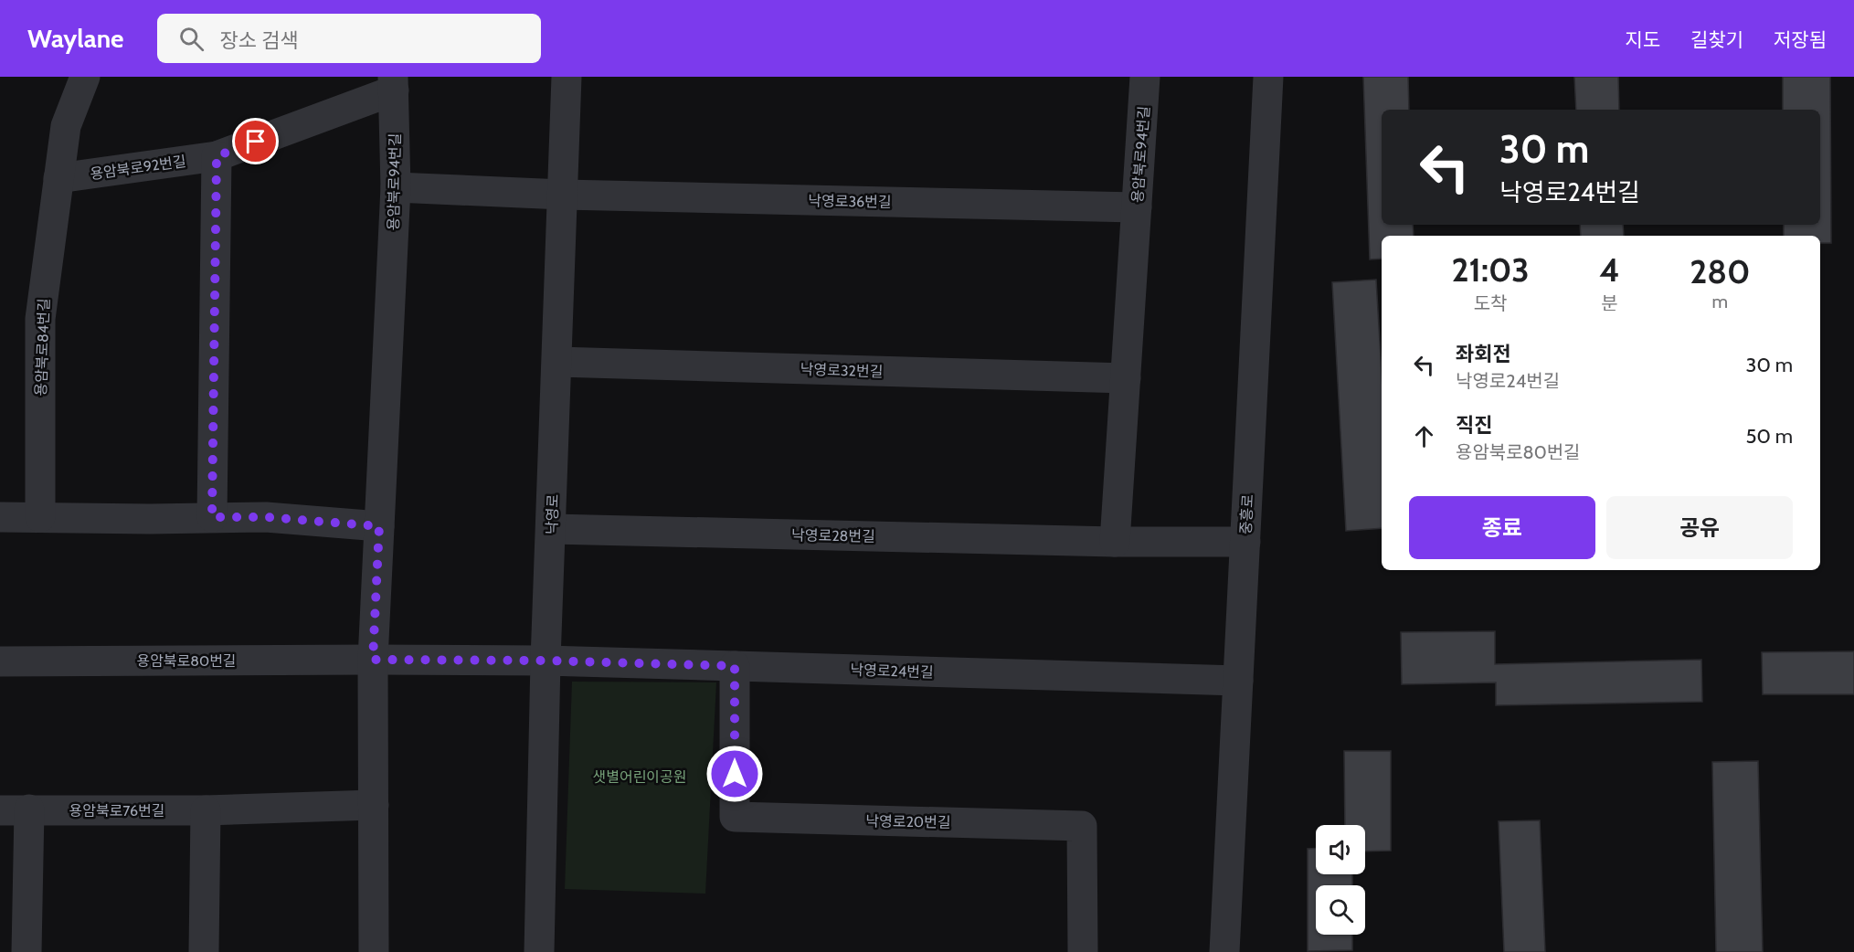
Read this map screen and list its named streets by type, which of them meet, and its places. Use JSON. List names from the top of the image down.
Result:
{
  "streets": {
    "street": [
      "용암북로94번길",
      "용암북로92번길",
      "낙영로36번길",
      "용암북로84번길",
      "낙영로32번길",
      "낙영로",
      "중흥로",
      "낙영로28번길",
      "용암북로80번길",
      "낙영로24번길",
      "용암북로76번길",
      "낙영로20번길"
    ]
  },
  "crossings": [
    ["용암북로94번길", "용암북로92번길"],
    ["용암북로94번길", "낙영로36번길"],
    ["용암북로92번길", "용암북로84번길"],
    ["낙영로36번길", "낙영로"],
    ["낙영로32번길", "낙영로"],
    ["낙영로", "낙영로28번길"],
    ["낙영로", "용암북로80번길"],
    ["낙영로", "낙영로24번길"],
    ["중흥로", "낙영로28번길"],
    ["중흥로", "낙영로24번길"],
    ["용암북로80번길", "낙영로24번길"],
    ["낙영로24번길", "낙영로20번길"]
  ],
  "parks": ["샛별어린이공원"],
  "page": {
    "header": "Waylane",
    "search": "장소 검색",
    "nav": ["지도", "길찾기", "저장됨"],
    "turn": ["30 m", "낙영로24번길"],
    "eta": [
      "21:03",
      "도착",
      "4",
      "분",
      "280",
      "m"
    ],
    "list": [
      {
        "name": "좌회전",
        "note": "낙영로24번길",
        "value": "30 m"
      },
      {
        "name": "직진",
        "note": "용암북로80번길",
        "value": "50 m"
      }
    ],
    "buttons": ["종료", "공유"]
  }
}
